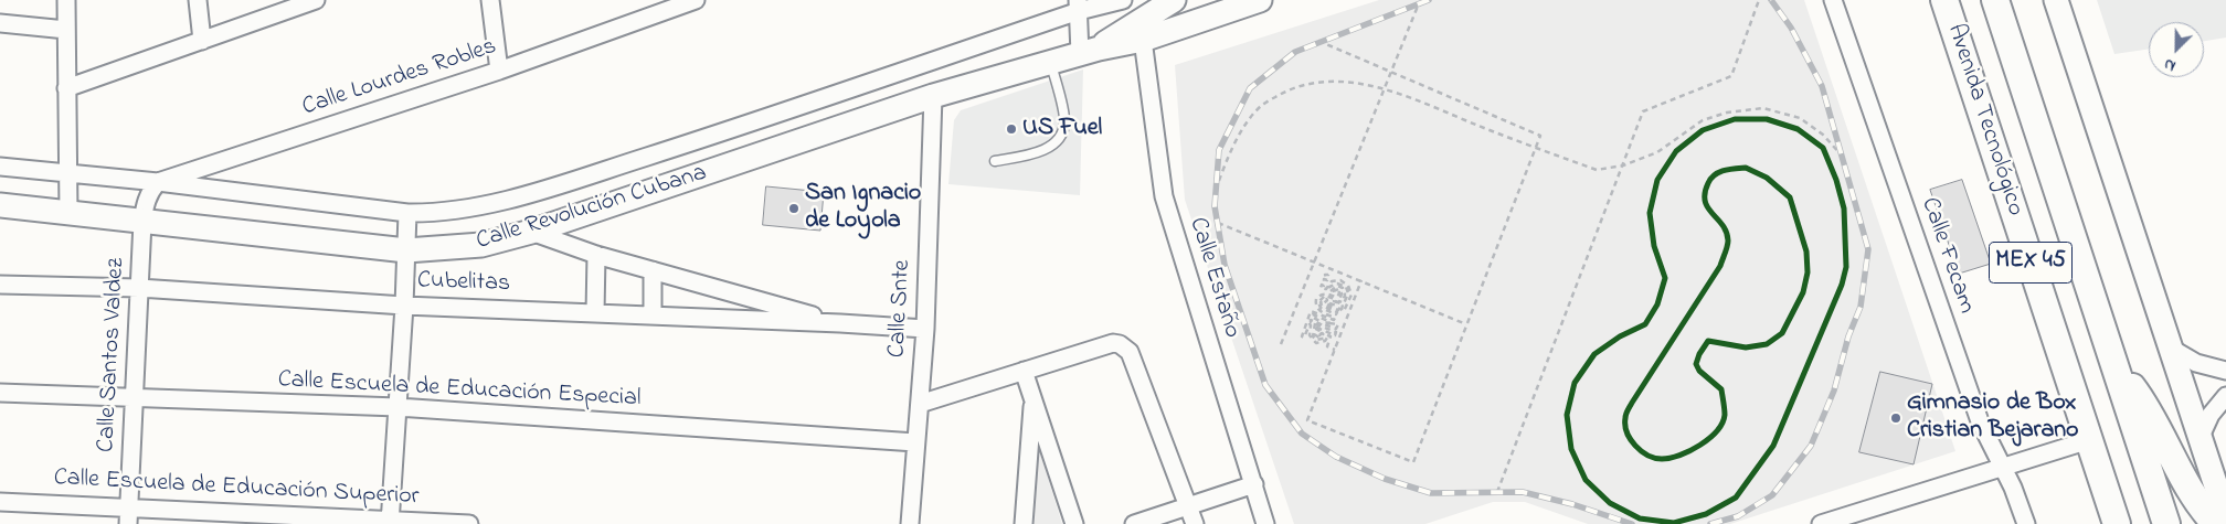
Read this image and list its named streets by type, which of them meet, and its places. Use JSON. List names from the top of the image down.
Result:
{
  "streets": {
    "main road": ["Avenida Tecnológico", "MEX 45"],
    "street": [
      "Calle Lourdes Robles",
      "Calle Revolución Cubana",
      "Calle Fecam",
      "Calle Estaño",
      "Cubelitas",
      "Calle Snte",
      "Calle Santos Valdez",
      "Calle Escuela de Educación Especial",
      "Calle Escuela de Educación Superior"
    ]
  },
  "crossings": [
    ["Calle Revolución Cubana", "Calle Estaño"],
    ["Calle Revolución Cubana", "Calle Snte"],
    ["Calle Revolución Cubana", "Calle Santos Valdez"],
    ["Cubelitas", "Calle Snte"],
    ["Cubelitas", "Calle Santos Valdez"],
    ["Calle Snte", "Calle Escuela de Educación Especial"],
    ["Calle Santos Valdez", "Calle Escuela de Educación Especial"],
    ["Calle Santos Valdez", "Calle Escuela de Educación Superior"]
  ],
  "places": ["US Fuel", "San Ignacio de Loyola", "Gimnasio de Box Cristian Bejarano"],
  "north": "bottom left"
}
